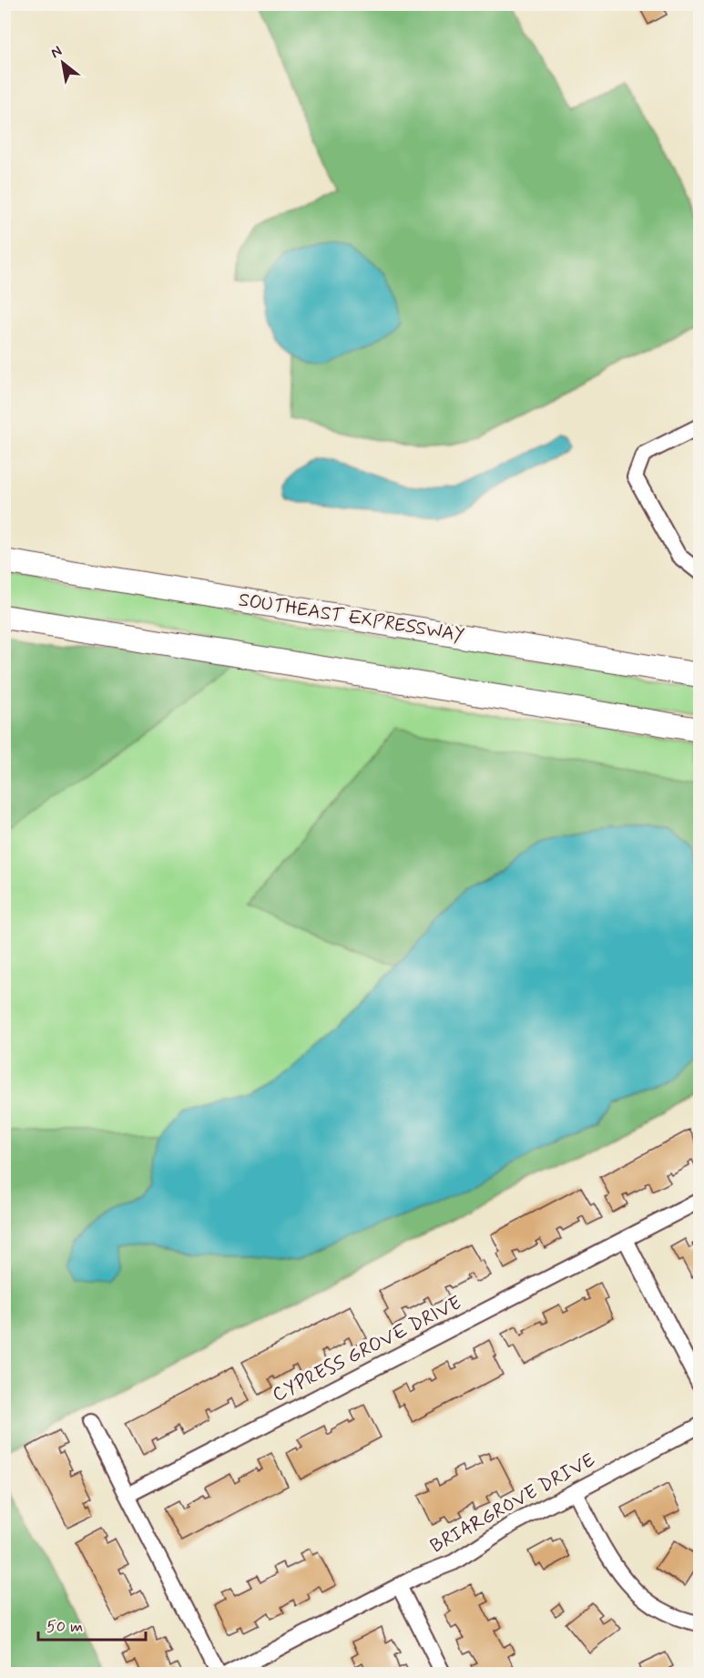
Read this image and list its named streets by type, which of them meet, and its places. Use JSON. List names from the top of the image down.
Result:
{
  "streets": {
    "highway": ["SOUTHEAST EXPRESSWAY"],
    "street": ["CYPRESS GROVE DRIVE", "BRIARGROVE DRIVE"]
  },
  "scale_bar": "50 m",
  "north": "top left"
}
